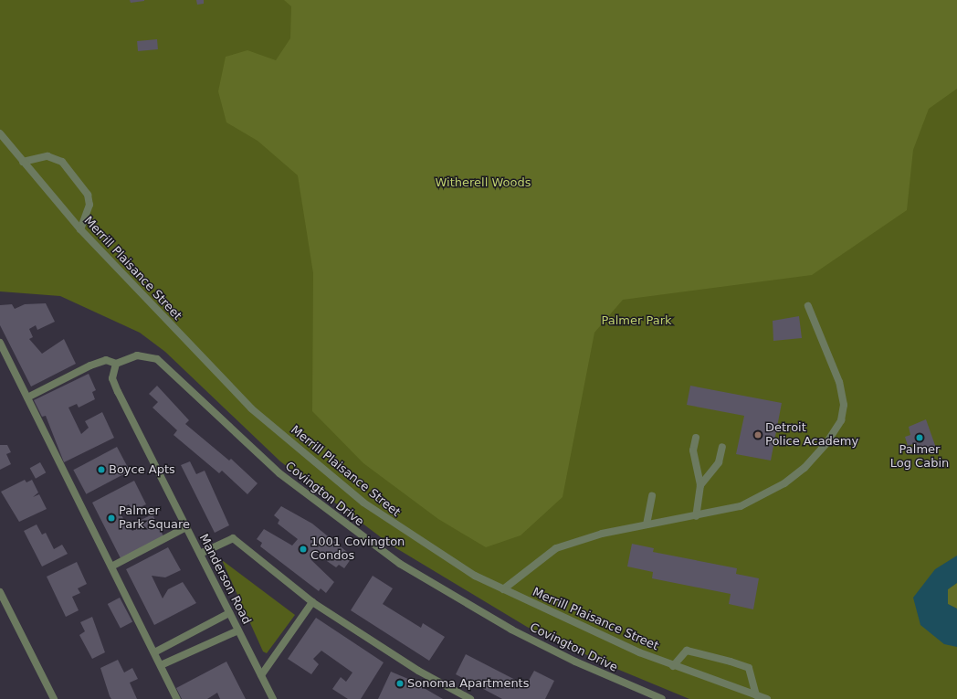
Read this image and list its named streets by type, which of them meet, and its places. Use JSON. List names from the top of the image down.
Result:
{
  "streets": {
    "street": ["Merrill Plaisance Street", "Covington Drive", "Manderson Road"]
  },
  "crossings": [
    ["Covington Drive", "Manderson Road"]
  ],
  "parks": ["Witherell Woods", "Palmer Park"],
  "places": [
    "Detroit Police Academy",
    "Palmer Log Cabin",
    "Boyce Apts",
    "Palmer Park Square",
    "1001 Covington Condos",
    "Sonoma Apartments"
  ]
}
